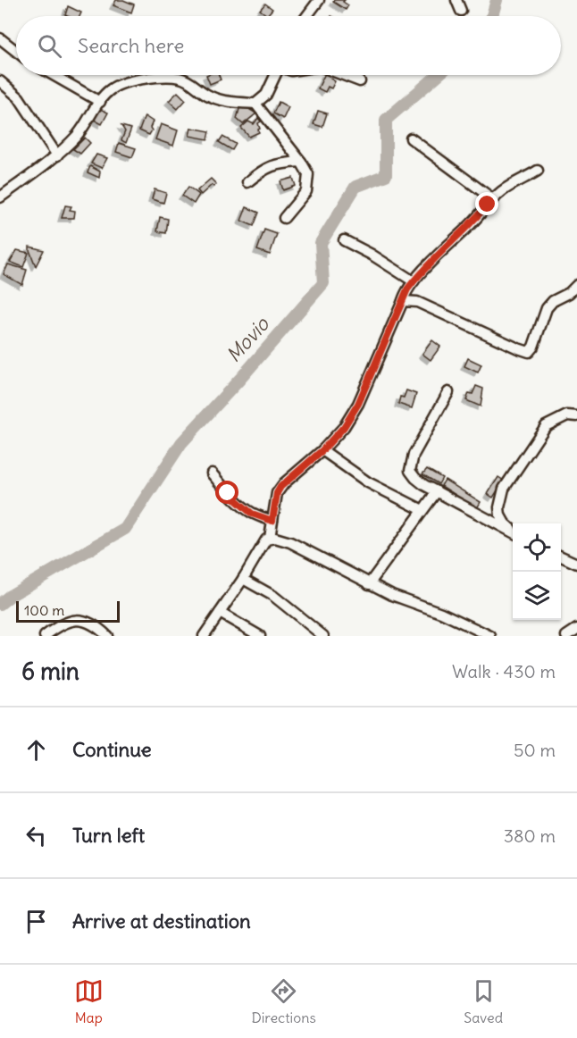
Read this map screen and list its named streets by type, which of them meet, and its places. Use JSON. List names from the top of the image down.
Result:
{
  "water": ["Movio"],
  "scale_bar": "100 m",
  "page": {
    "search": "Search here",
    "scale": "100 m",
    "heading": ["6 min", "Walk · 430 m"],
    "list": [
      ["Continue", "50 m"],
      ["Turn left", "380 m"],
      "Arrive at destination"
    ],
    "nav": ["Map", "Directions", "Saved"]
  }
}
